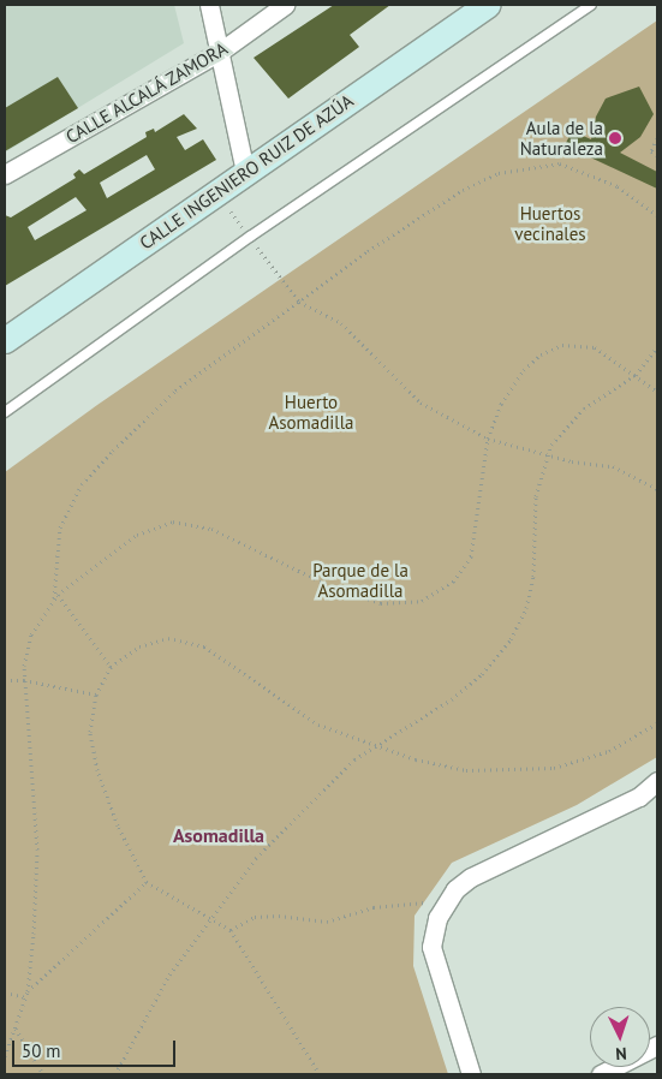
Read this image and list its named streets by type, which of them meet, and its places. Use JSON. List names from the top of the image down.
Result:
{
  "streets": {
    "street": ["CALLE ALCALÁ ZAMORA", "CALLE INGENIERO RUIZ DE AZÚA"]
  },
  "districts": ["Asomadilla"],
  "parks": ["Huertos vecinales", "Huerto Asomadilla", "Parque de la Asomadilla"],
  "places": ["Aula de la Naturaleza"],
  "scale_bar": "50 m",
  "north": "bottom"
}
